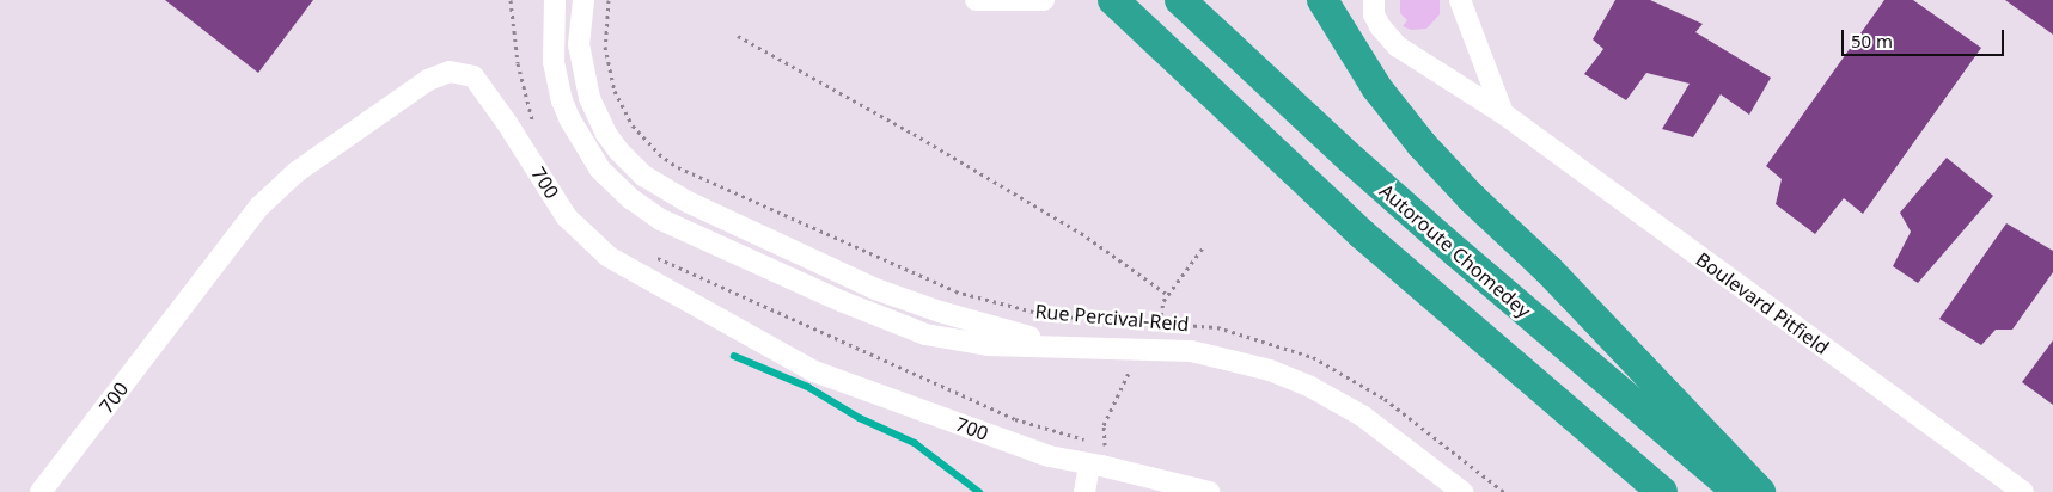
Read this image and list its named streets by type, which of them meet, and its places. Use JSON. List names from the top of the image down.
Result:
{
  "streets": {
    "highway": ["Autoroute Chomedey"],
    "street": ["700", "Boulevard Pitfield", "Rue Percival-Reid"]
  },
  "scale_bar": "50 m"
}
